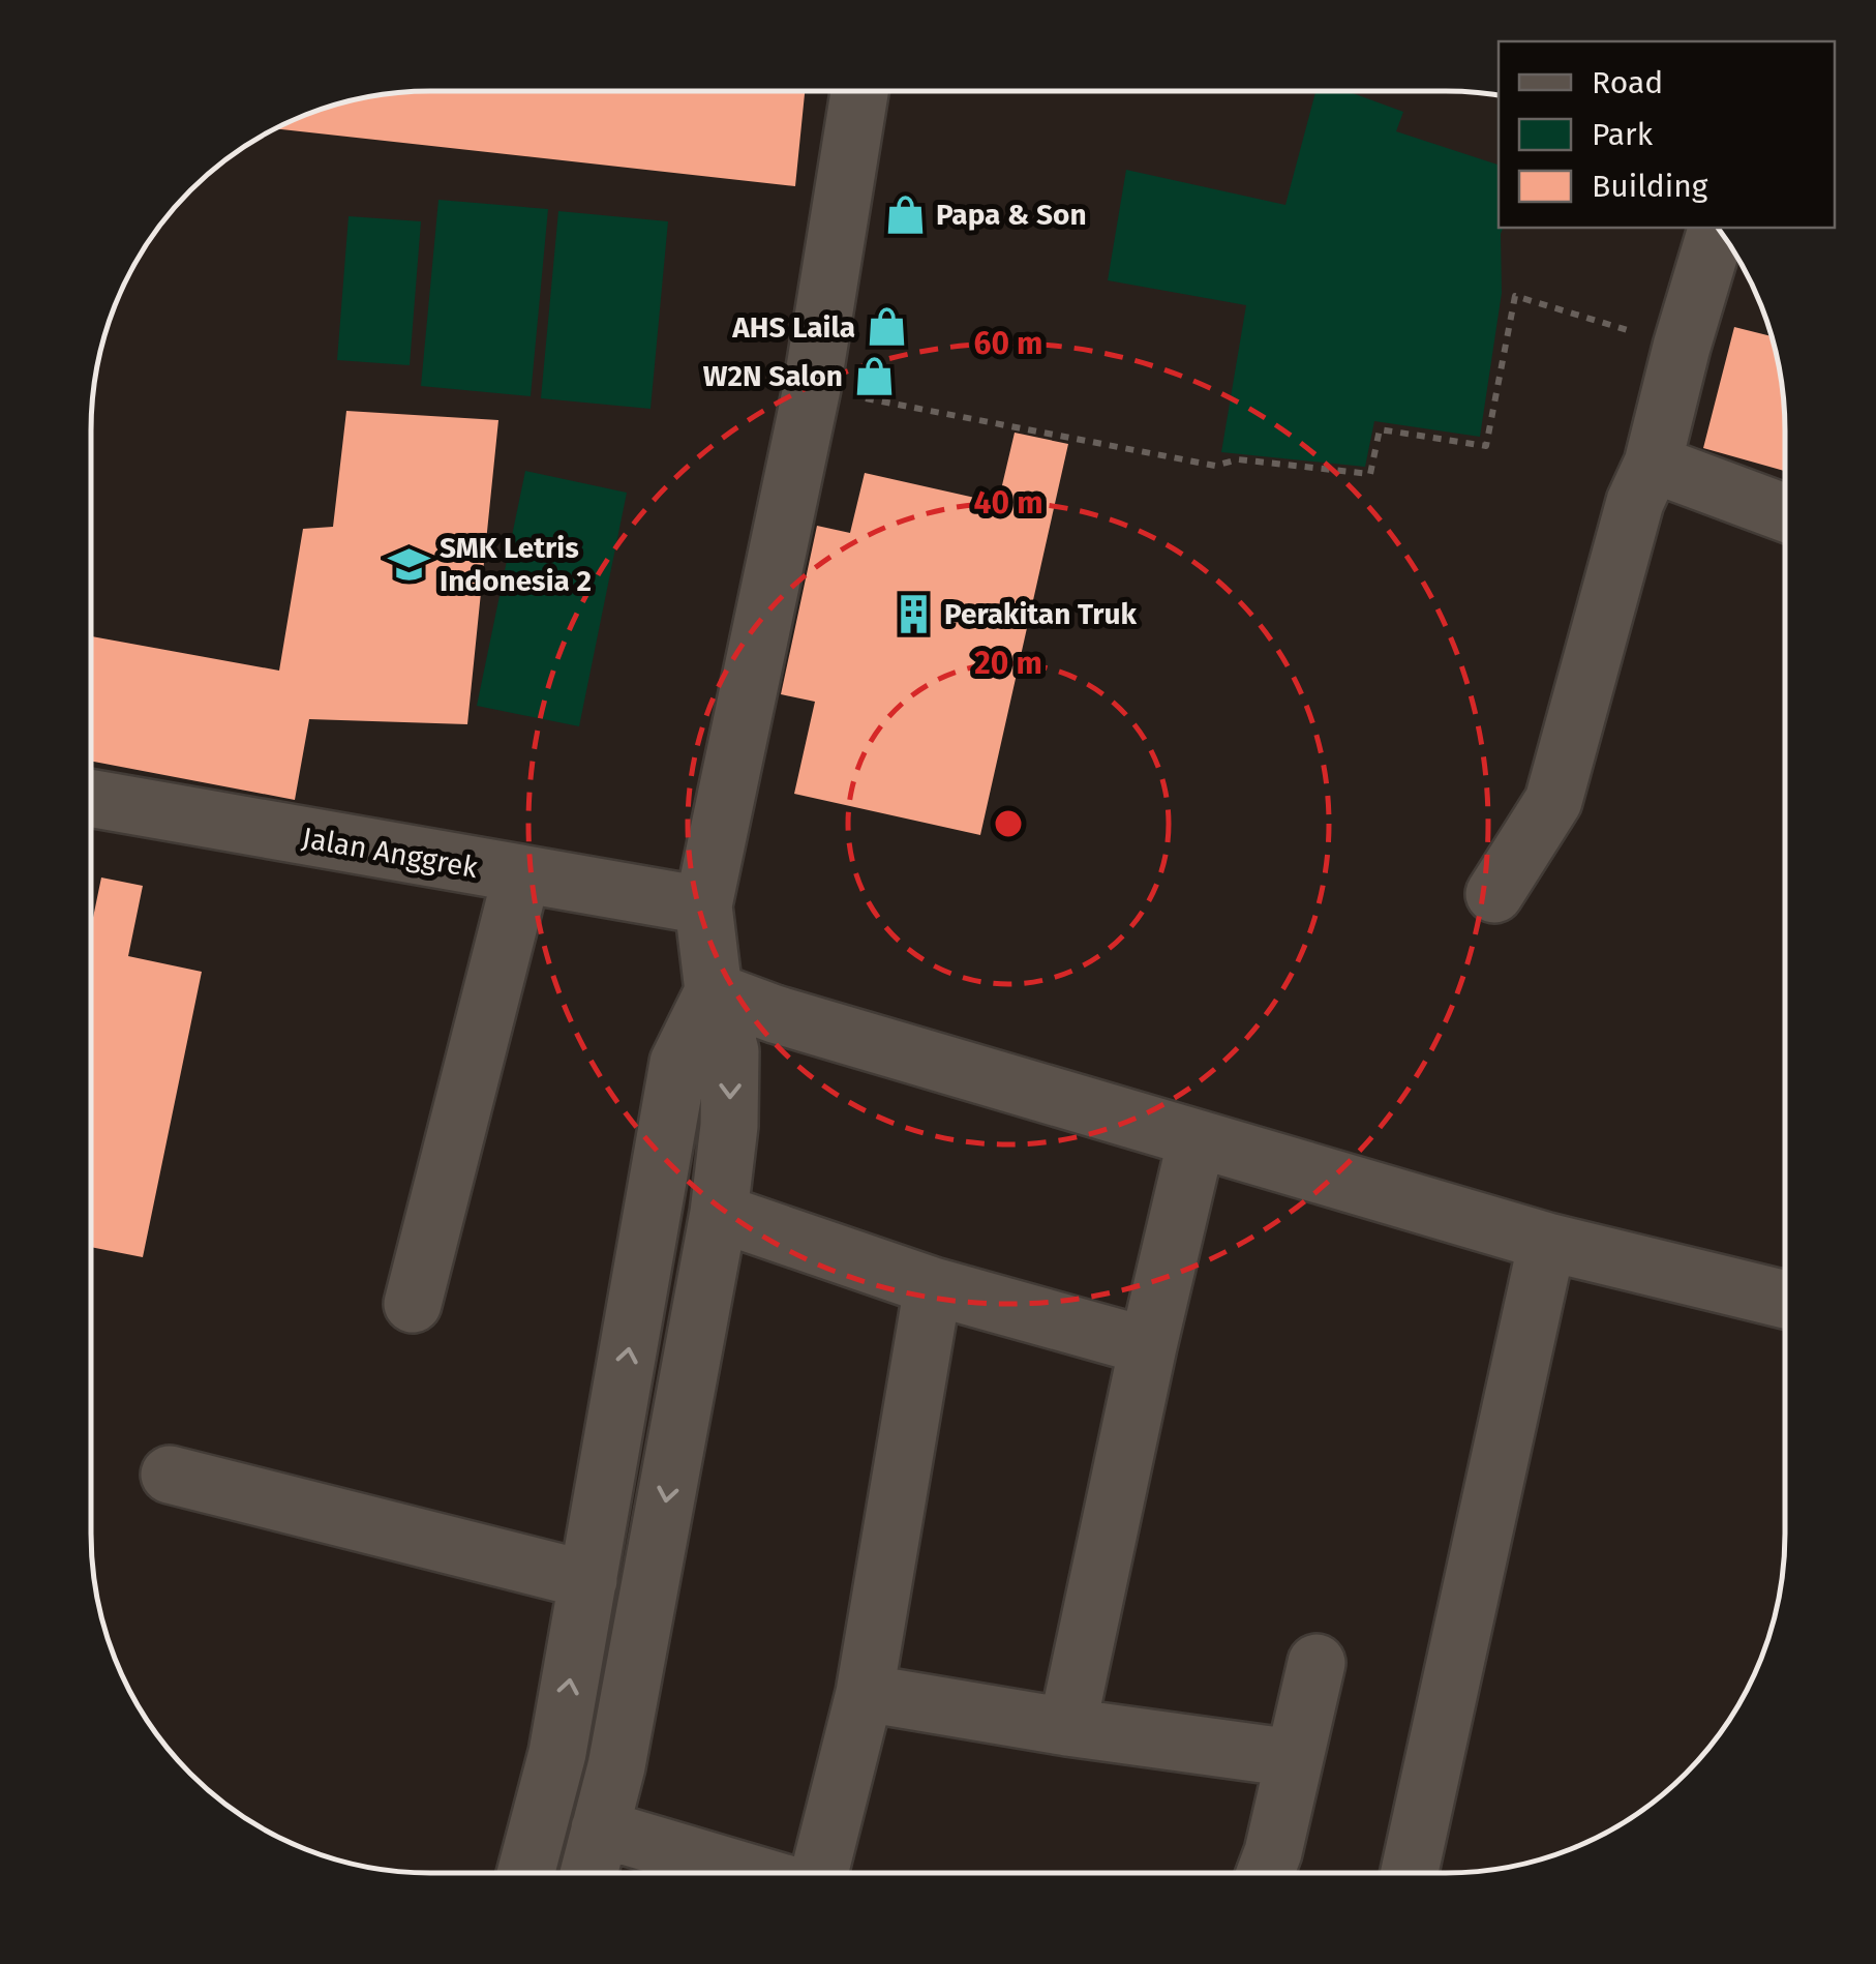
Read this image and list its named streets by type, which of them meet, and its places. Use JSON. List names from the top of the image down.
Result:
{
  "streets": {
    "street": ["Jalan Anggrek"]
  },
  "places": {
    "shop": ["Papa & Son", "AHS Laila", "W2N Salon"],
    "school or university": ["SMK Letris Indonesia 2"],
    "building": ["Perakitan Truk"]
  },
  "legend": ["Road", "Park", "Building"],
  "rings": ["60 m", "40 m", "20 m"]
}
